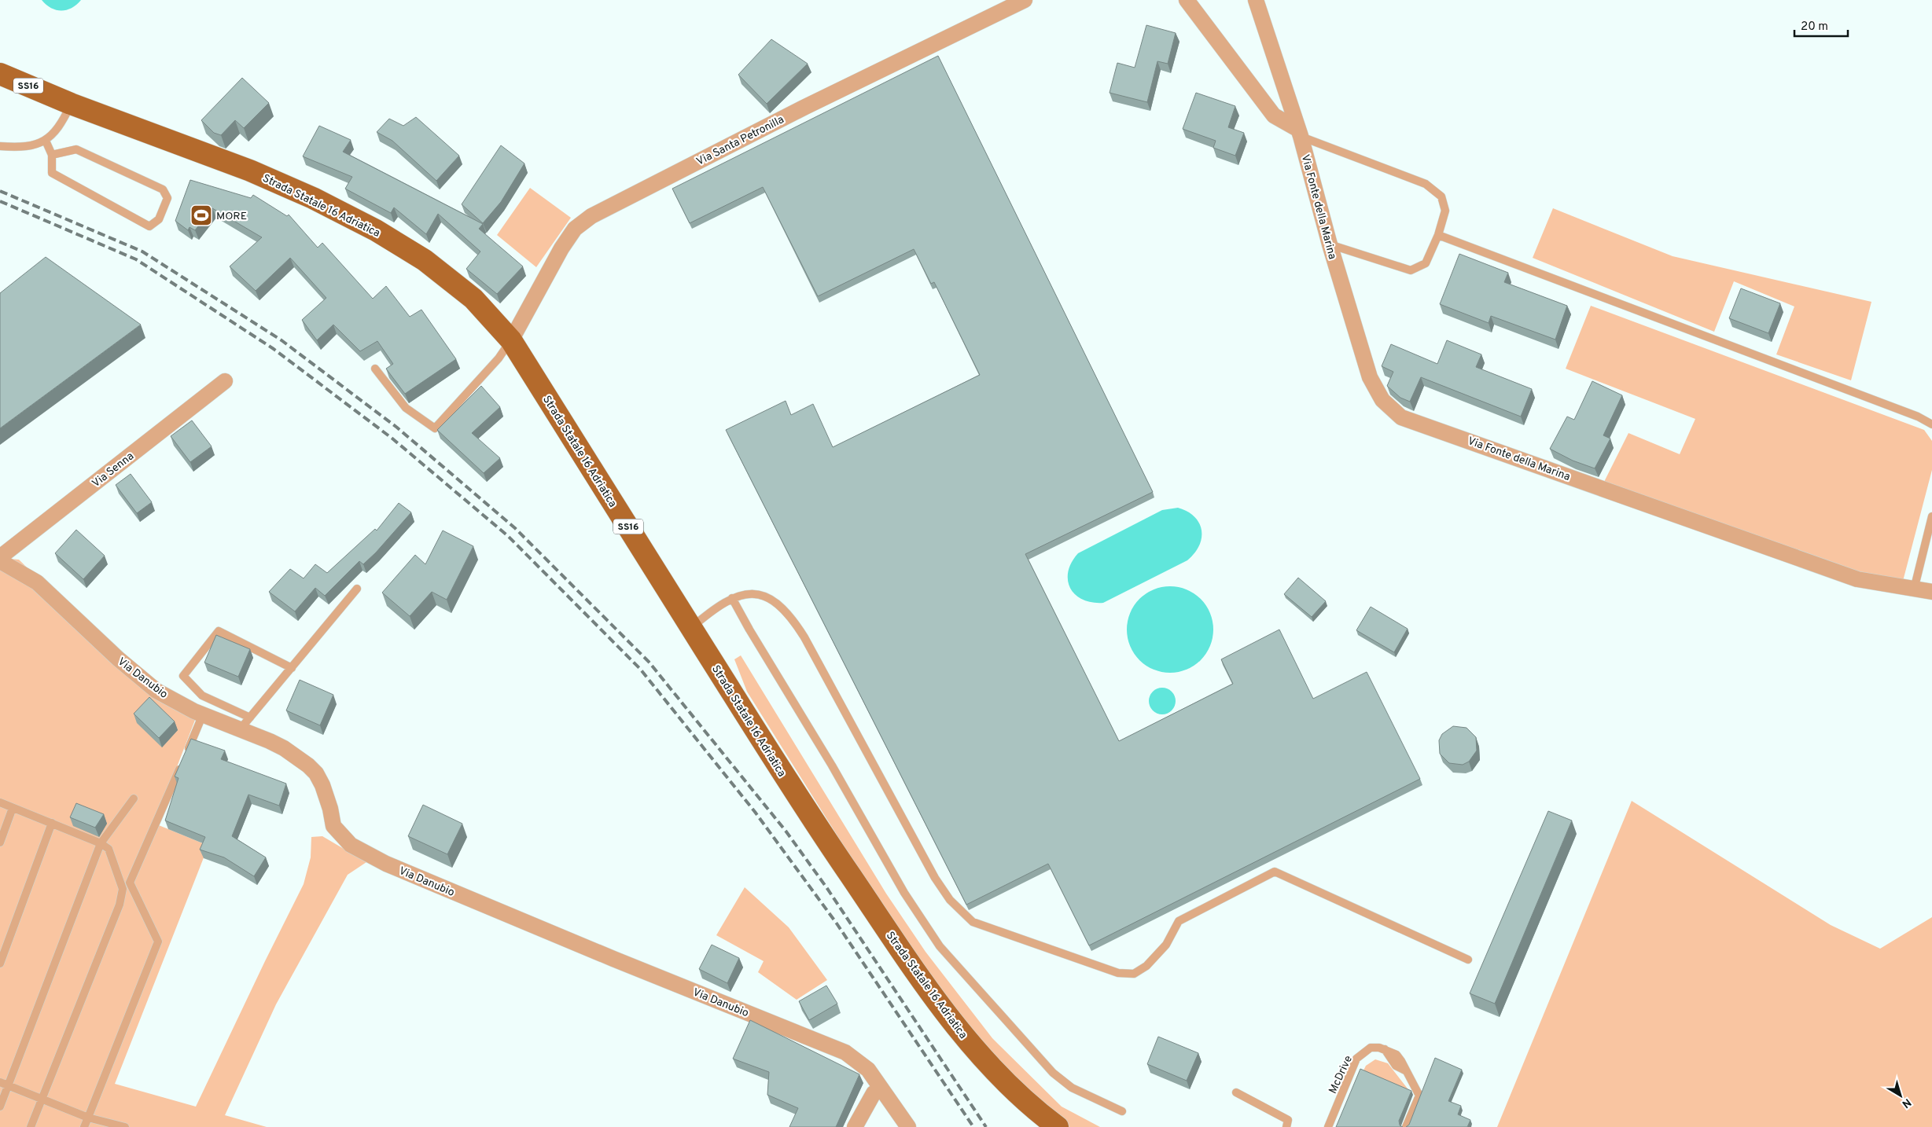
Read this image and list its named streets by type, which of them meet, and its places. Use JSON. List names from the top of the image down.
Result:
{
  "streets": {
    "main road": ["SS16", "Strada Statale 16 Adriatica"],
    "street": [
      "Via Santa Petronilla",
      "Via Fonte della Marina",
      "Via Senna",
      "Via Danubio"
    ],
    "lane": ["McDrive"]
  },
  "crossings": [
    ["Via Santa Petronilla", "Strada Statale 16 Adriatica"]
  ],
  "places": {
    "sports": ["MORE"]
  },
  "scale_bar": "20 m",
  "north": "bottom right"
}
